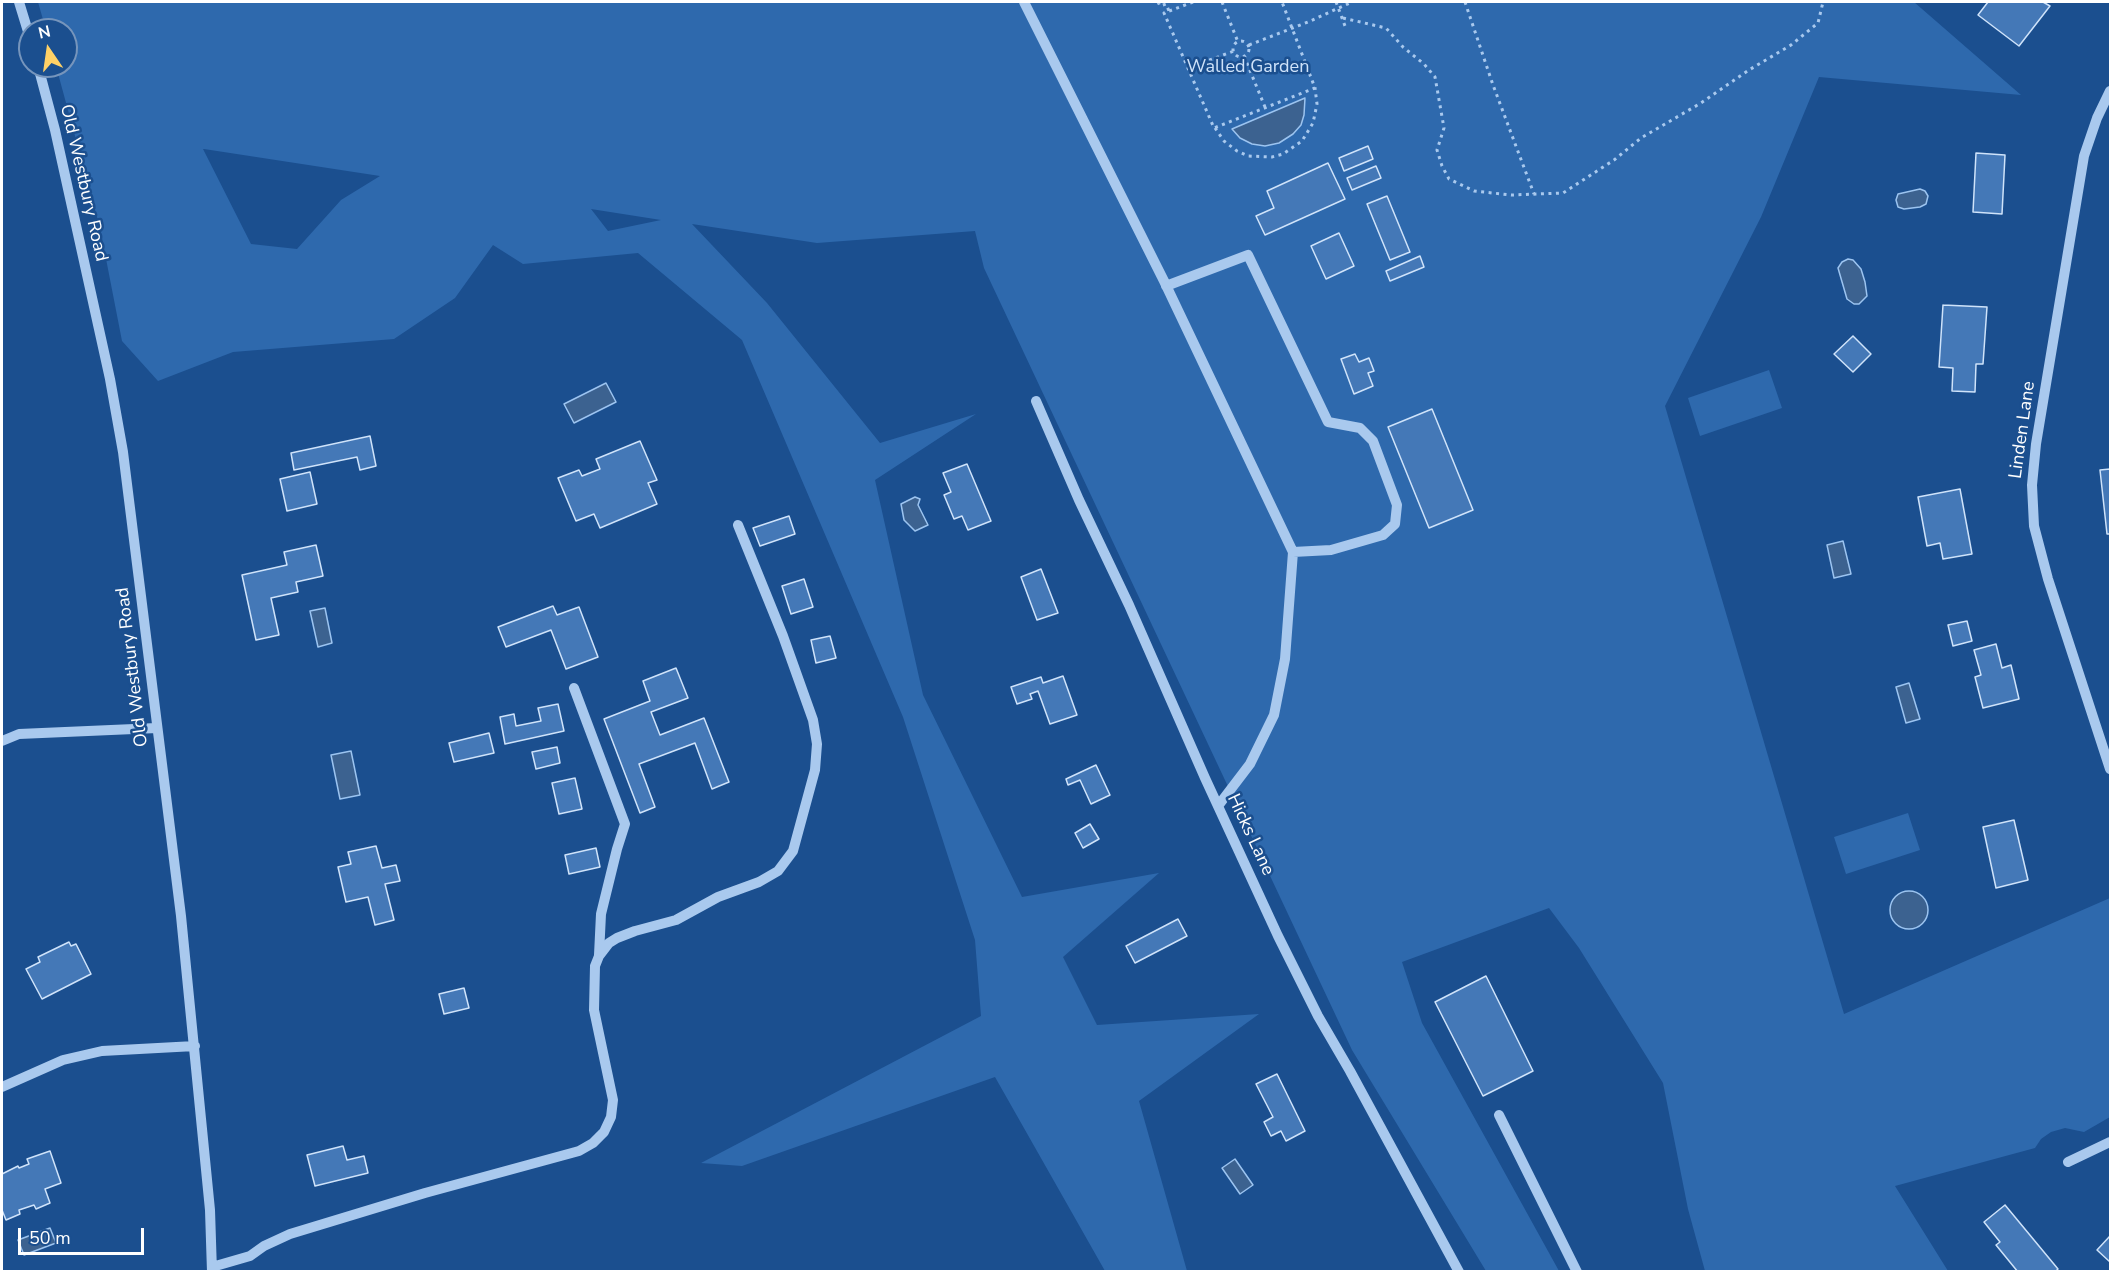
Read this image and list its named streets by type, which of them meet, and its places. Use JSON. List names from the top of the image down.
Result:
{
  "streets": {
    "street": ["Old Westbury Road", "Linden Lane", "Hicks Lane"]
  },
  "parks": ["Walled Garden"],
  "scale_bar": "50 m",
  "north": "top"
}
